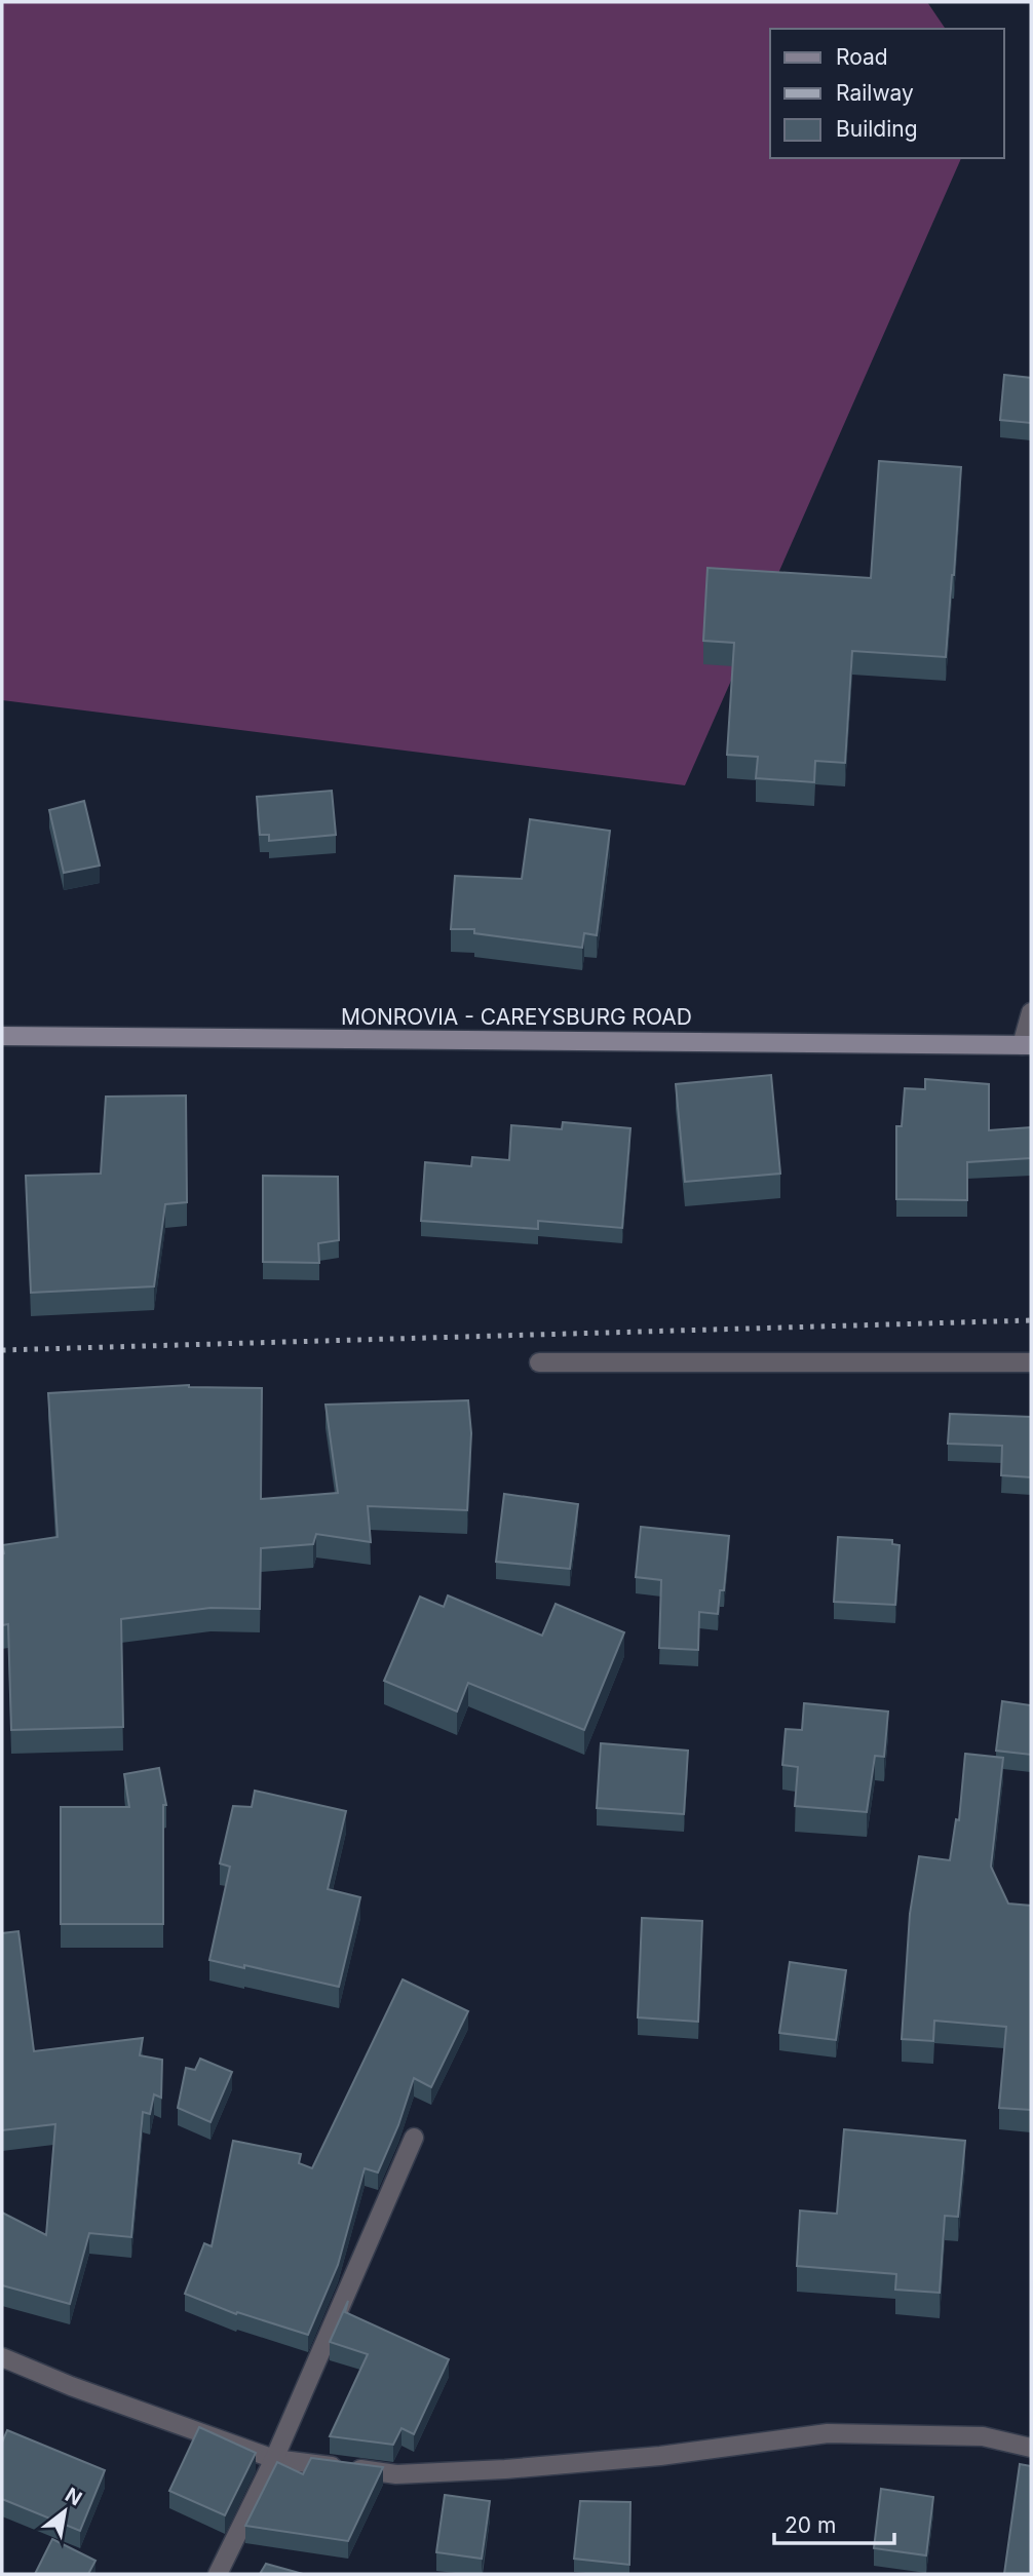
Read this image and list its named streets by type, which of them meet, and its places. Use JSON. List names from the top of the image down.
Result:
{
  "streets": {
    "main road": ["MONROVIA - CAREYSBURG ROAD"]
  },
  "legend": ["Road", "Railway", "Building"],
  "scale_bar": "20 m",
  "north": "top right"
}
